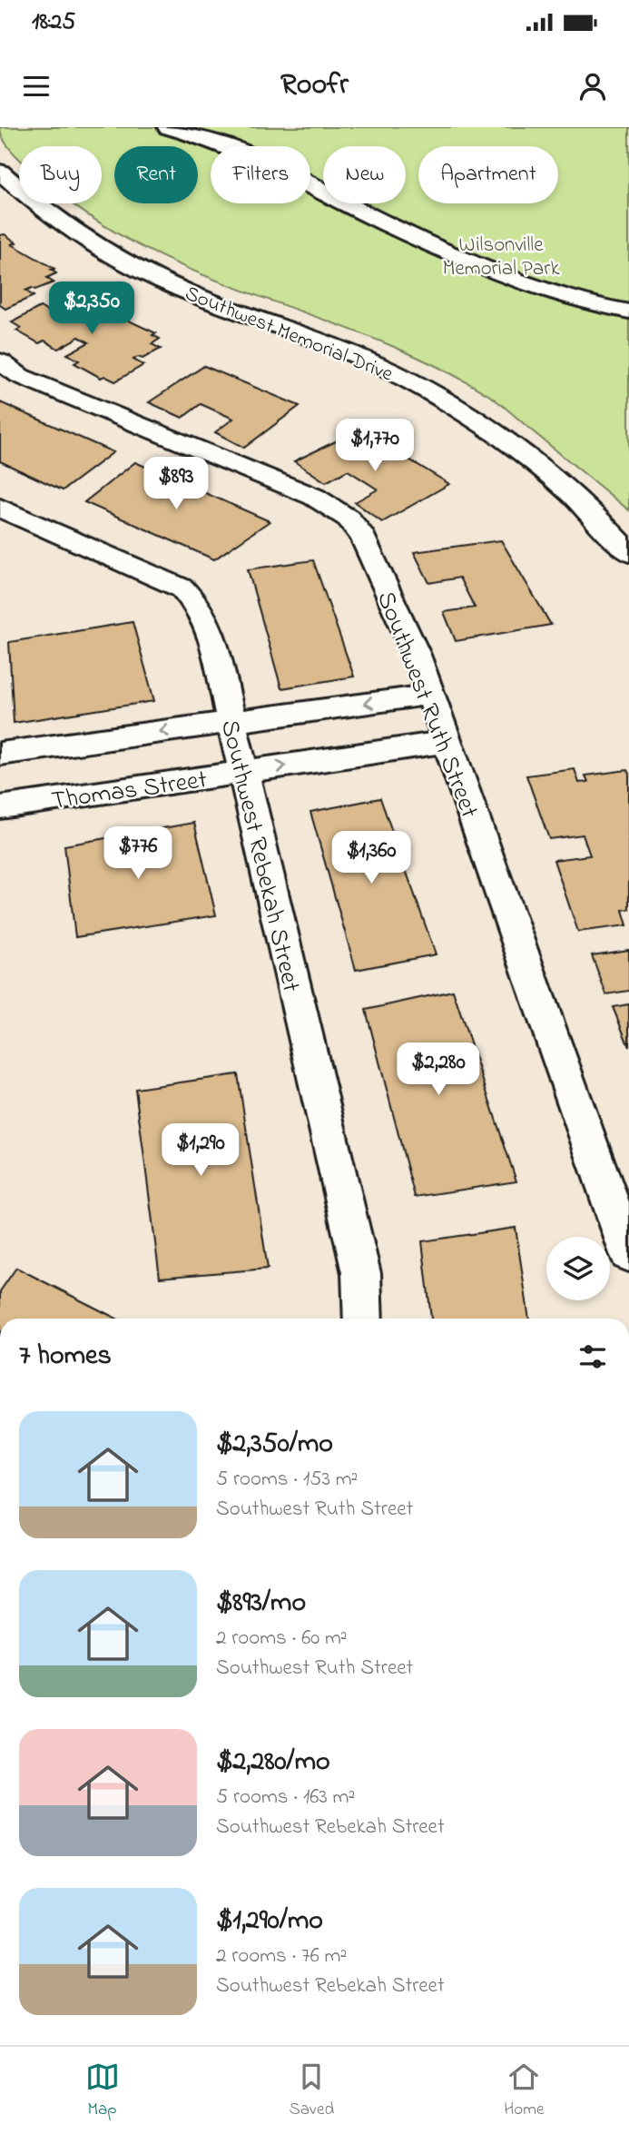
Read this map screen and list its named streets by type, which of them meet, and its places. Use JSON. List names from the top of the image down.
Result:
{
  "streets": {
    "street": [
      "Southwest Memorial Drive",
      "Southwest Ruth Street",
      "Thomas Street",
      "Southwest Rebekah Street"
    ]
  },
  "crossings": [
    ["Southwest Ruth Street", "Thomas Street"],
    ["Thomas Street", "Southwest Rebekah Street"]
  ],
  "parks": ["Wilsonville Memorial Park"],
  "page": {
    "status": "18:25",
    "header": "Roofr",
    "chip": [
      "Buy",
      "Rent",
      "Filters",
      "New",
      "Apartment"
    ],
    "price": [
      "$2,350",
      "$1,770",
      "$893",
      "$776",
      "$1,360",
      "$2,280",
      "$1,290"
    ],
    "heading": "7 homes",
    "list": [
      {
        "name": "$2,350/mo",
        "note": "5 rooms · 153 m² · Southwest Ruth Street"
      },
      {
        "name": "$893/mo",
        "note": "2 rooms · 60 m² · Southwest Ruth Street"
      },
      {
        "name": "$2,280/mo",
        "note": "5 rooms · 163 m² · Southwest Rebekah Street"
      },
      {
        "name": "$1,290/mo",
        "note": "2 rooms · 76 m² · Southwest Rebekah Street"
      }
    ],
    "tabs": ["Map", "Saved", "Home"]
  }
}
